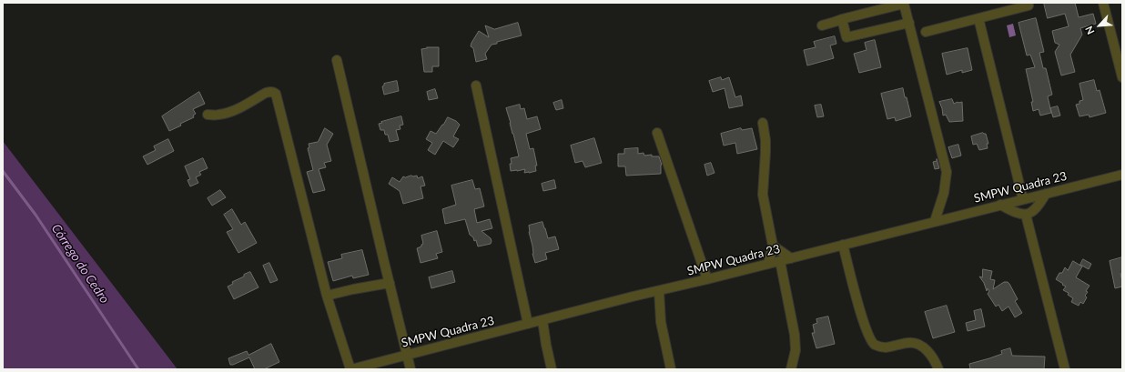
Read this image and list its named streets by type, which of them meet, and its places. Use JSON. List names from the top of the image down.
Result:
{
  "streets": {
    "street": ["SMPW Quadra 23"]
  },
  "water": ["Córrego do Cedro"],
  "north": "bottom left"
}
